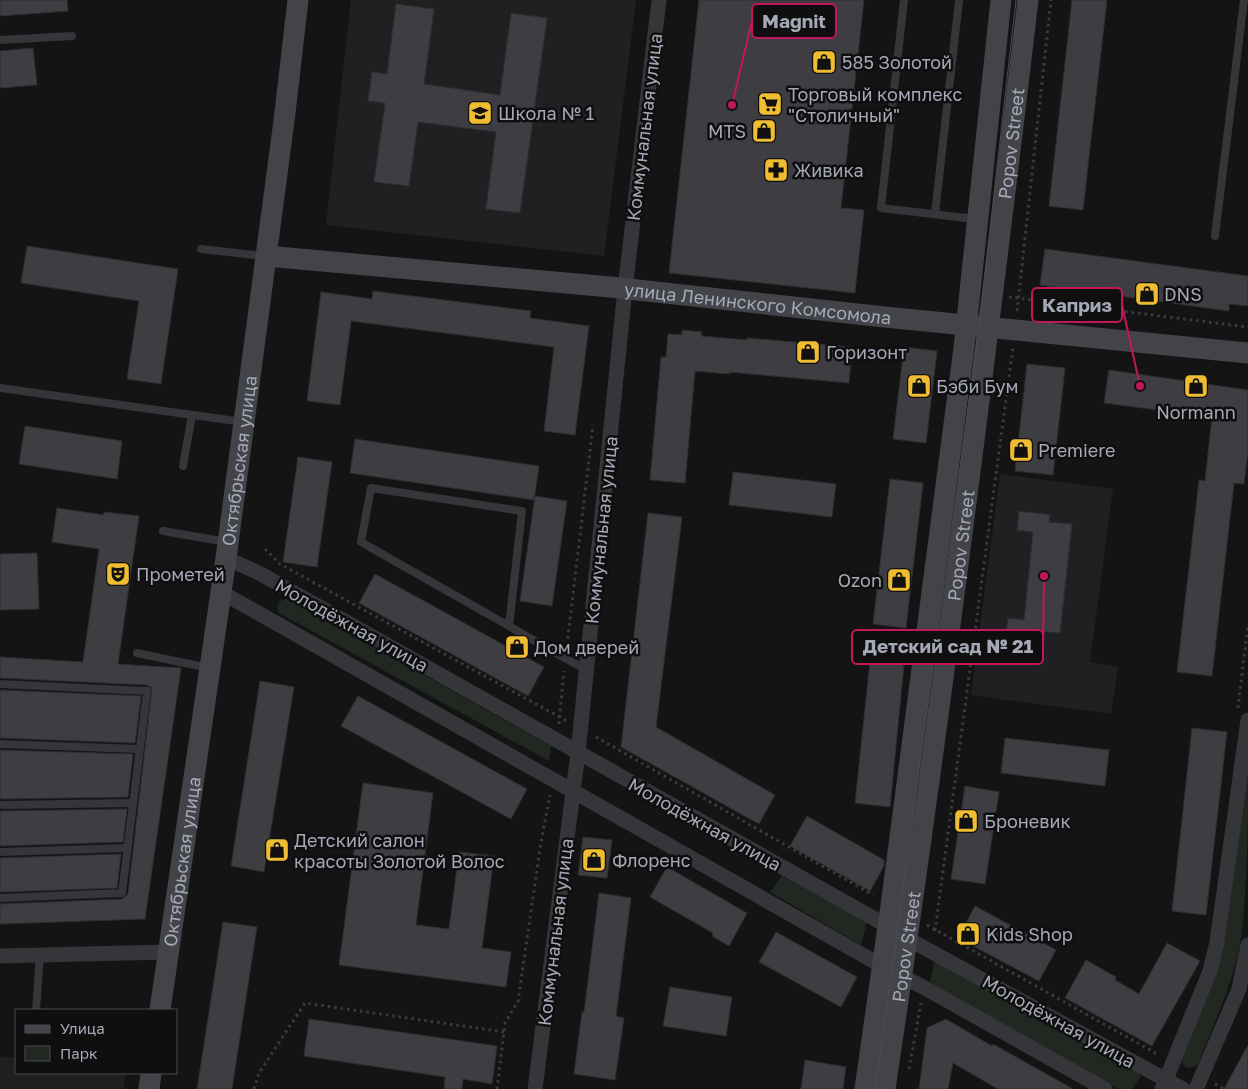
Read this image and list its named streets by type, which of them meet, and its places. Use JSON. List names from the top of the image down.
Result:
{
  "streets": {
    "street": [
      "Коммунальная улица",
      "Popov Street",
      "улица Ленинского Комсомола",
      "Октябрьская улица",
      "Молодёжная улица"
    ]
  },
  "crossings": [
    ["Коммунальная улица", "улица Ленинского Комсомола"],
    ["Коммунальная улица", "Молодёжная улица"],
    ["Popov Street", "улица Ленинского Комсомола"],
    ["Popov Street", "Молодёжная улица"],
    ["улица Ленинского Комсомола", "Октябрьская улица"],
    ["Октябрьская улица", "Молодёжная улица"]
  ],
  "places": {
    "shop": [
      "585 Золотой",
      "MTS",
      "DNS",
      "Горизонт",
      "Бэби Бум",
      "Normann",
      "Premiere",
      "Ozon",
      "Дом дверей",
      "Броневик",
      "Детский салон красоты Золотой Волос",
      "Флоренс",
      "Kids Shop"
    ],
    "supermarket": ["Торговый комплекс \"Столичный\""],
    "other": ["Magnit", "Каприз", "Детский сад № 21"],
    "school or university": ["Школа № 1"],
    "pharmacy": ["Живика"],
    "theatre": ["Прометей"]
  },
  "legend": ["Улица", "Парк"]
}
